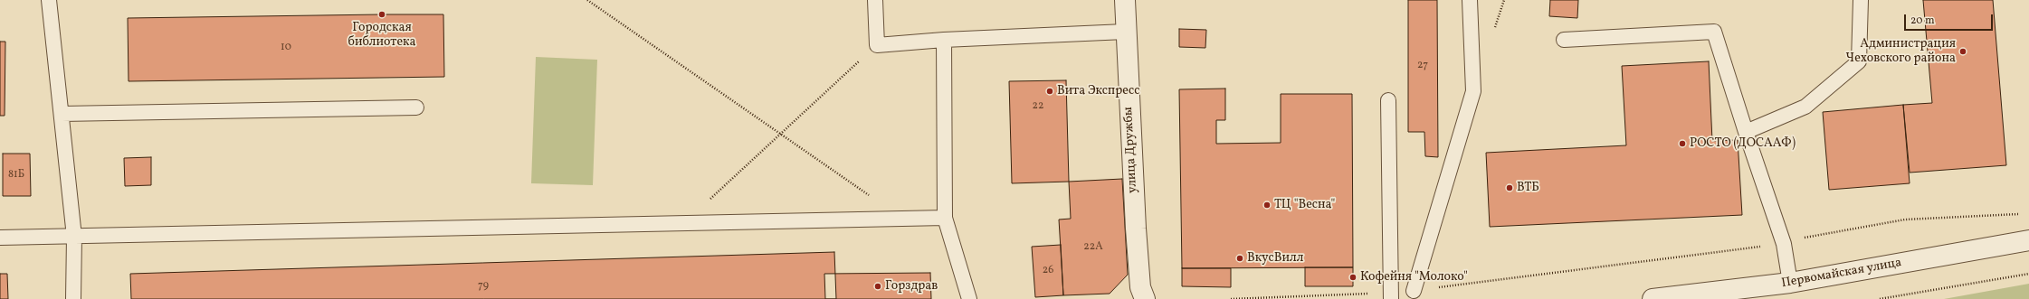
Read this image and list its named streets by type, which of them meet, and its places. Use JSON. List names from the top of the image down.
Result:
{
  "streets": {
    "street": ["улица Дружбы", "Первомайская улица"]
  },
  "places": [
    "Городская библиотека",
    "Администрация Чеховского района",
    "Вита Экспресс",
    "РОСТО (ДОСААФ)",
    "ВТБ",
    "ТЦ \"Весна\"",
    "ВкусВилл",
    "Кофейня \"Молоко\"",
    "Горздрав"
  ],
  "house_numbers": [
    "10",
    "27",
    "22",
    "81Б",
    "22А",
    "26",
    "79"
  ],
  "scale_bar": "20 m"
}
